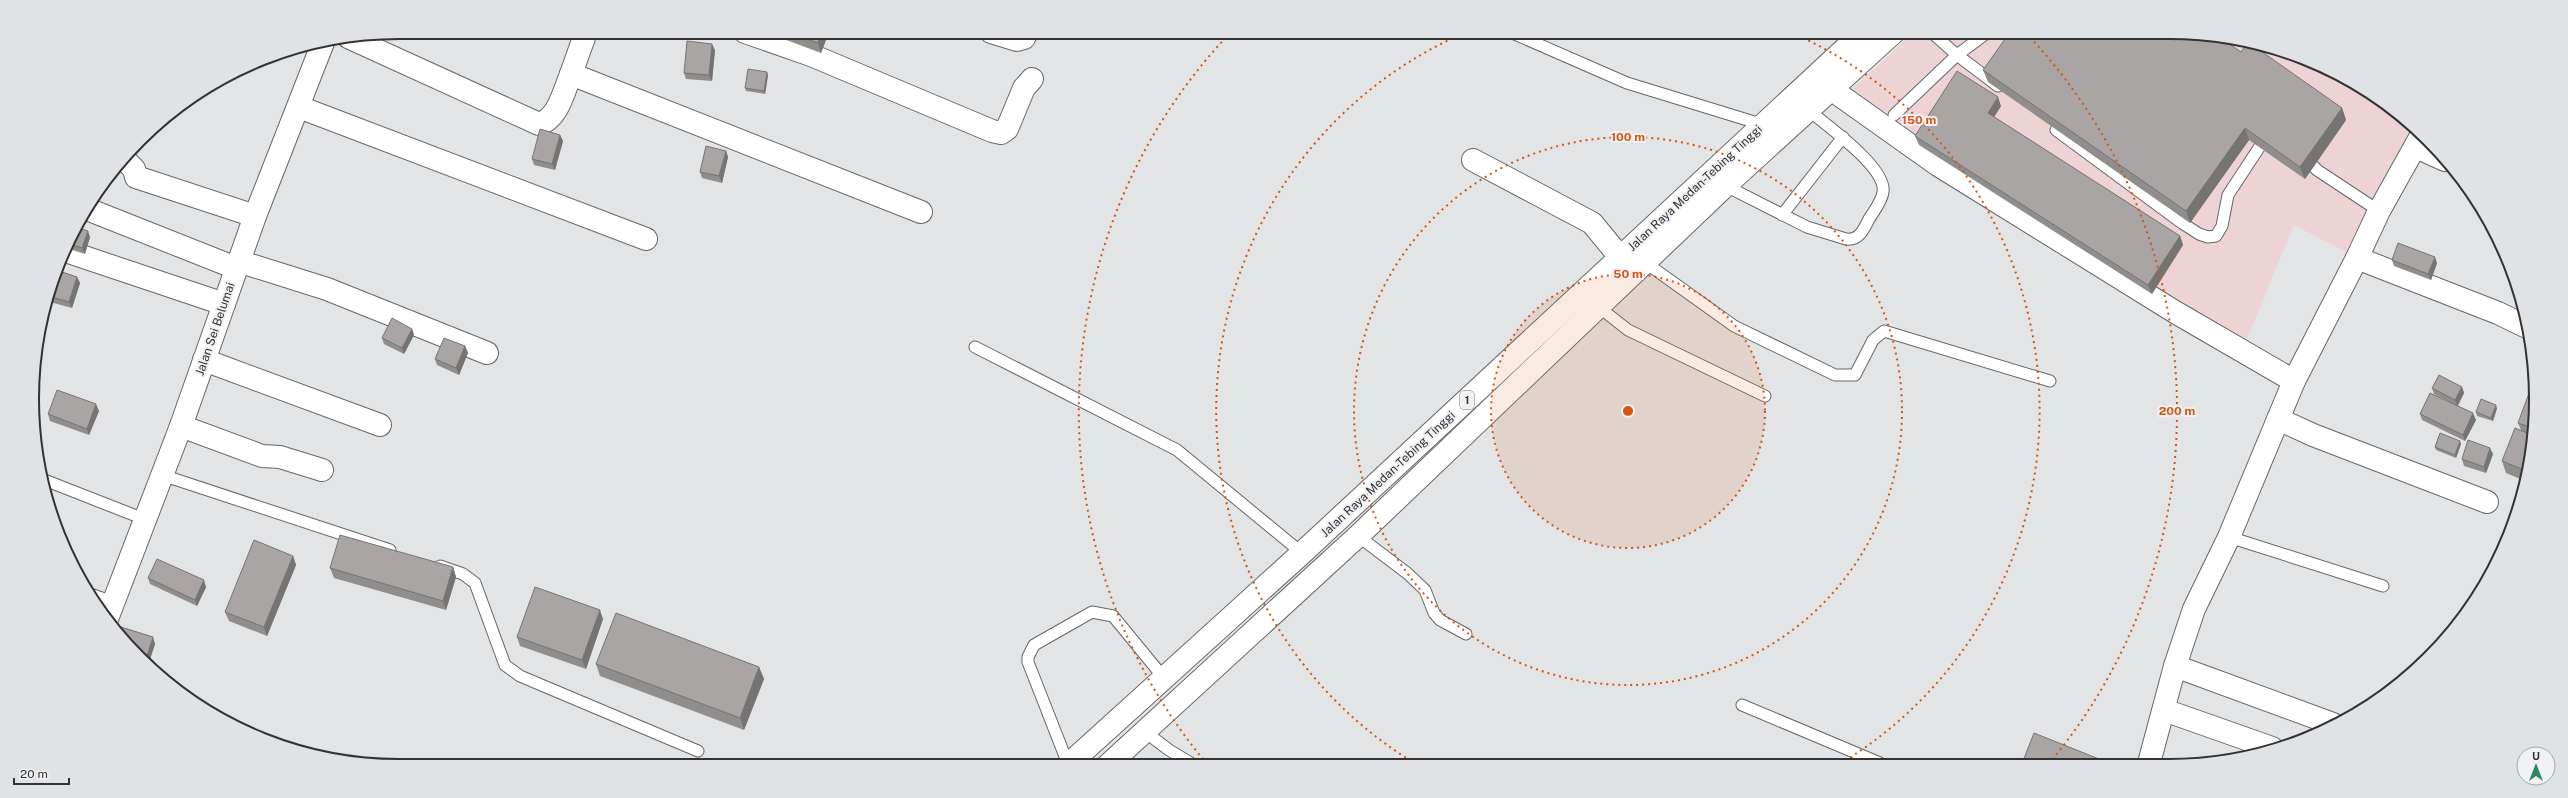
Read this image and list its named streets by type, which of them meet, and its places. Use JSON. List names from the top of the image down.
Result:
{
  "streets": {
    "main road": ["Jalan Raya Medan-Tebing Tinggi", "Jalan Sei Belumai", "1"]
  },
  "scale_bar": "20 m",
  "north": "top",
  "rings": [
    "150 m",
    "100 m",
    "50 m",
    "200 m"
  ]
}
